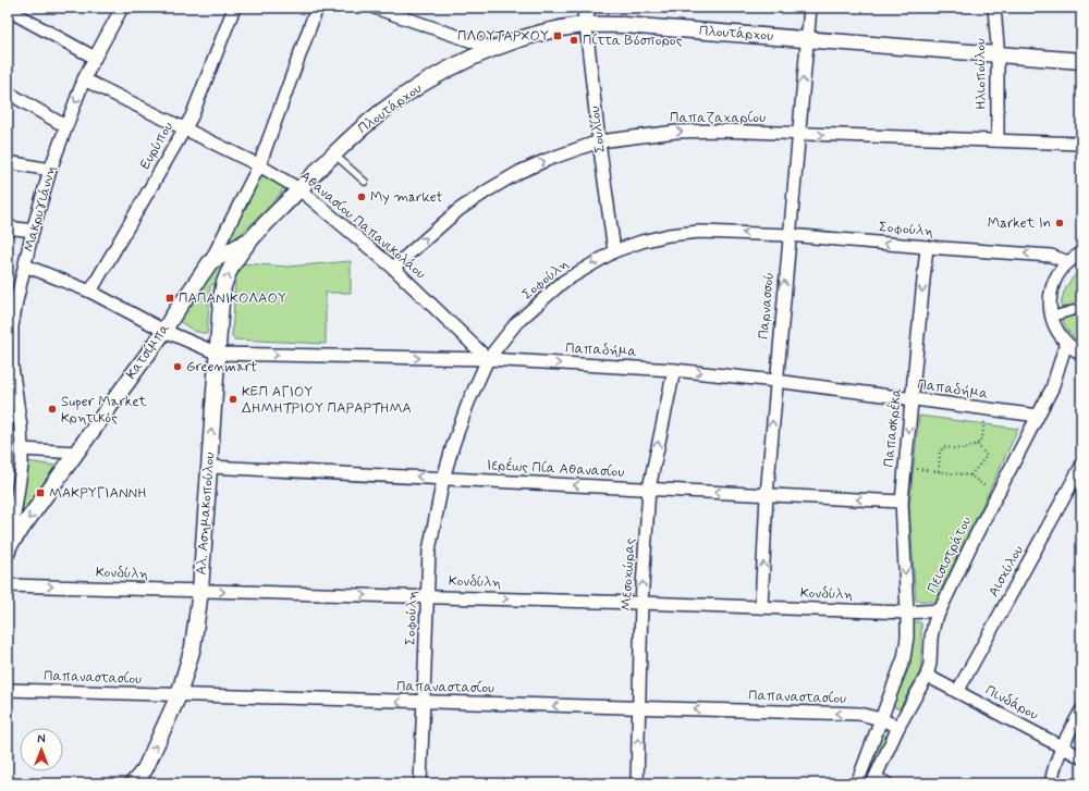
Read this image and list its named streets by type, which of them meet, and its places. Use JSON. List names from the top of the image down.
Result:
{
  "streets": {
    "street": [
      "Πλουτάρχου",
      "Ηλιοπούλου",
      "Παπαζαχαρίου",
      "Σουλίου",
      "Ευρύπου",
      "Μακρυγιάννη",
      "Αθανασίου Παπανικολάου",
      "Σοφούλη",
      "Παρνασσού",
      "Παπαδήμα",
      "Κατσίμπα",
      "Παπασκρέκα",
      "Ιερέως Πία Αθανασίου",
      "Αλ. Ασημακοπούλου",
      "Πεισιστράτου",
      "Αισχύλου",
      "Κονδύλη",
      "Μεσοχώρας",
      "Παπαναστασίου",
      "Πινδάρου"
    ]
  },
  "crossings": [
    ["Πλουτάρχου", "Ηλιοπούλου"],
    ["Πλουτάρχου", "Σουλίου"],
    ["Πλουτάρχου", "Αθανασίου Παπανικολάου"],
    ["Πλουτάρχου", "Παρνασσού"],
    ["Πλουτάρχου", "Κατσίμπα"],
    ["Πλουτάρχου", "Αλ. Ασημακοπούλου"],
    ["Ηλιοπούλου", "Παπαζαχαρίου"],
    ["Παπαζαχαρίου", "Σουλίου"],
    ["Παπαζαχαρίου", "Αθανασίου Παπανικολάου"],
    ["Παπαζαχαρίου", "Παρνασσού"],
    ["Σουλίου", "Σοφούλη"],
    ["Ευρύπου", "Αθανασίου Παπανικολάου"],
    ["Ευρύπου", "Παπαδήμα"],
    ["Μακρυγιάννη", "Αθανασίου Παπανικολάου"],
    ["Μακρυγιάννη", "Παπαδήμα"],
    ["Μακρυγιάννη", "Κατσίμπα"],
    ["Αθανασίου Παπανικολάου", "Σοφούλη"],
    ["Αθανασίου Παπανικολάου", "Παπαδήμα"],
    ["Αθανασίου Παπανικολάου", "Κατσίμπα"],
    ["Σοφούλη", "Παρνασσού"],
    ["Σοφούλη", "Παπαδήμα"],
    ["Σοφούλη", "Παπασκρέκα"],
    ["Σοφούλη", "Ιερέως Πία Αθανασίου"],
    ["Σοφούλη", "Κονδύλη"],
    ["Σοφούλη", "Παπαναστασίου"],
    ["Παρνασσού", "Παπαδήμα"],
    ["Παρνασσού", "Ιερέως Πία Αθανασίου"],
    ["Παρνασσού", "Κονδύλη"],
    ["Παπαδήμα", "Κατσίμπα"],
    ["Παπαδήμα", "Παπασκρέκα"],
    ["Παπαδήμα", "Αλ. Ασημακοπούλου"],
    ["Παπαδήμα", "Πεισιστράτου"],
    ["Παπαδήμα", "Μεσοχώρας"],
    ["Κατσίμπα", "Αλ. Ασημακοπούλου"],
    ["Παπασκρέκα", "Ιερέως Πία Αθανασίου"],
    ["Παπασκρέκα", "Κονδύλη"],
    ["Παπασκρέκα", "Παπαναστασίου"],
    ["Ιερέως Πία Αθανασίου", "Αλ. Ασημακοπούλου"],
    ["Ιερέως Πία Αθανασίου", "Μεσοχώρας"],
    ["Αλ. Ασημακοπούλου", "Κονδύλη"],
    ["Αλ. Ασημακοπούλου", "Παπαναστασίου"],
    ["Πεισιστράτου", "Κονδύλη"],
    ["Πεισιστράτου", "Παπαναστασίου"],
    ["Πεισιστράτου", "Πινδάρου"],
    ["Αισχύλου", "Πινδάρου"],
    ["Κονδύλη", "Μεσοχώρας"],
    ["Μεσοχώρας", "Παπαναστασίου"]
  ],
  "one_way": [
    "Παπαζαχαρίου",
    "Σοφούλη",
    "Παρνασσού",
    "Παπαδήμα",
    "Παπασκρέκα",
    "Ιερέως Πία Αθανασίου",
    "Αλ. Ασημακοπούλου",
    "Κονδύλη",
    "Μεσοχώρας",
    "Παπαναστασίου"
  ],
  "places": {
    "transit": ["ΠΛΟΥΤΑΡΧΟΥ", "ΠΑΠΑΝΙΚΟΛΑΟΥ", "ΜΑΚΡΥΓΙΑΝΝΗ"],
    "other": [
      "Πίττα Βόσπορος",
      "My market",
      "Market In",
      "Greenmart",
      "ΚΕΠ ΑΓΙΟΥ ΔΗΜΗΤΡΙΟΥ ΠΑΡΑΡΤΗΜΑ",
      "Super Market Κρητικός"
    ]
  },
  "north": "top"
}
